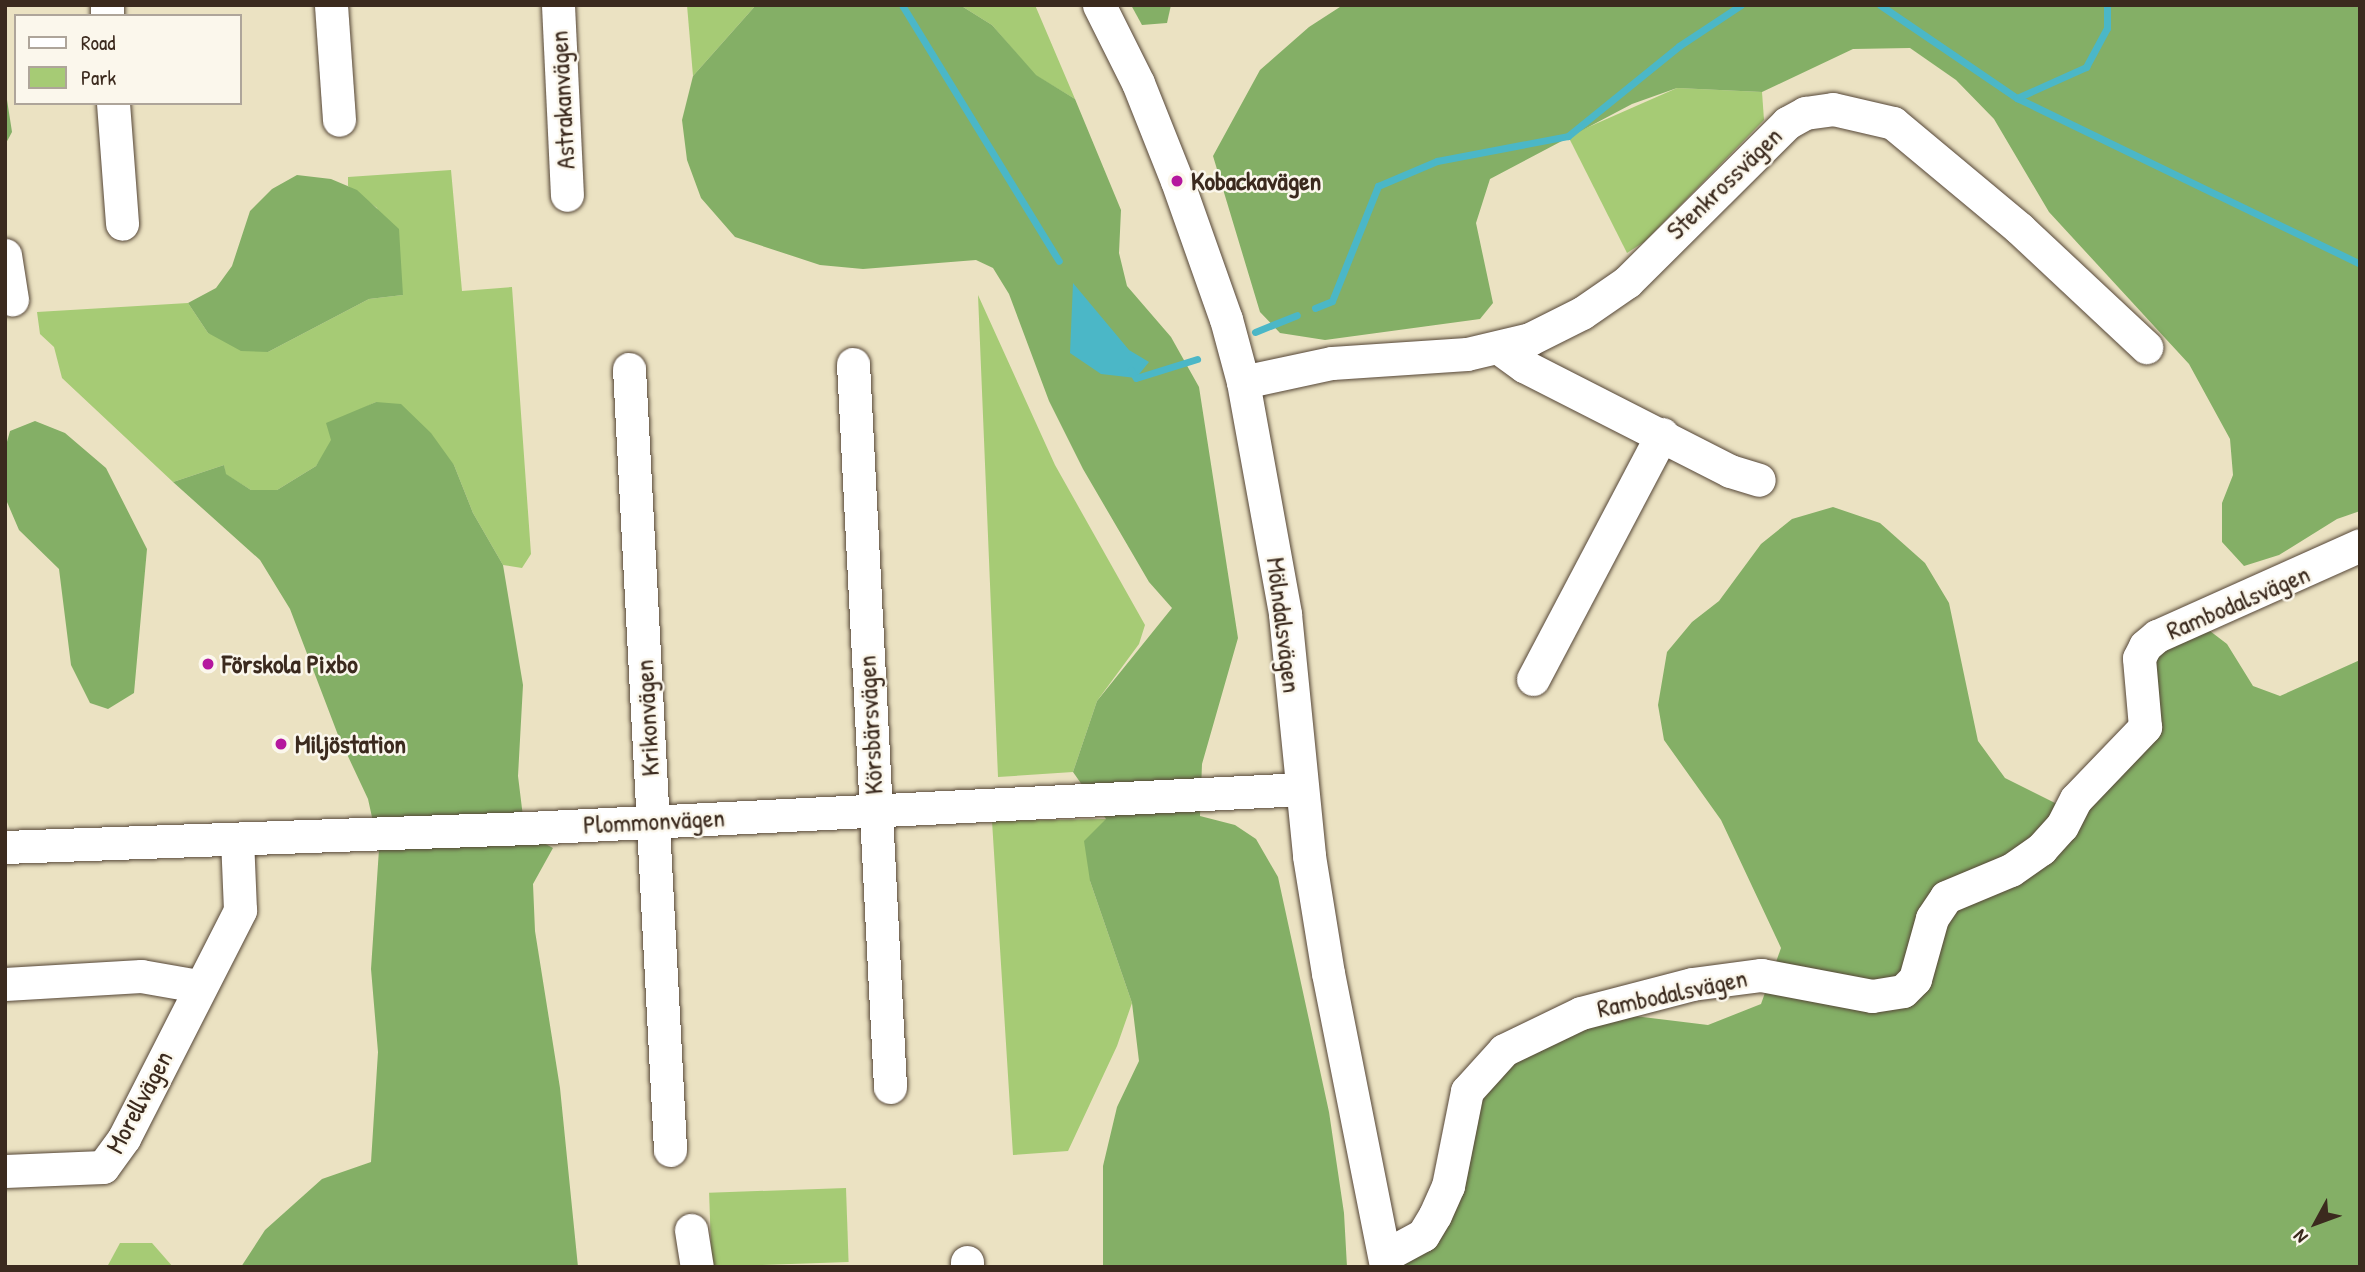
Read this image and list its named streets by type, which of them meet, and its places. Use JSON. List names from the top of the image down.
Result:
{
  "streets": {
    "street": [
      "Astrakanvägen",
      "Stenkrossvägen",
      "Rambodalsvägen",
      "Mölndalsvägen",
      "Krikonvägen",
      "Körsbärsvägen",
      "Plommonvägen",
      "Morellvägen"
    ]
  },
  "crossings": [
    ["Stenkrossvägen", "Mölndalsvägen"],
    ["Rambodalsvägen", "Mölndalsvägen"],
    ["Mölndalsvägen", "Plommonvägen"],
    ["Krikonvägen", "Plommonvägen"],
    ["Körsbärsvägen", "Plommonvägen"],
    ["Plommonvägen", "Morellvägen"]
  ],
  "places": ["Kobackavägen", "Förskola Pixbo", "Miljöstation"],
  "legend": ["Road", "Park"],
  "north": "bottom left"
}
